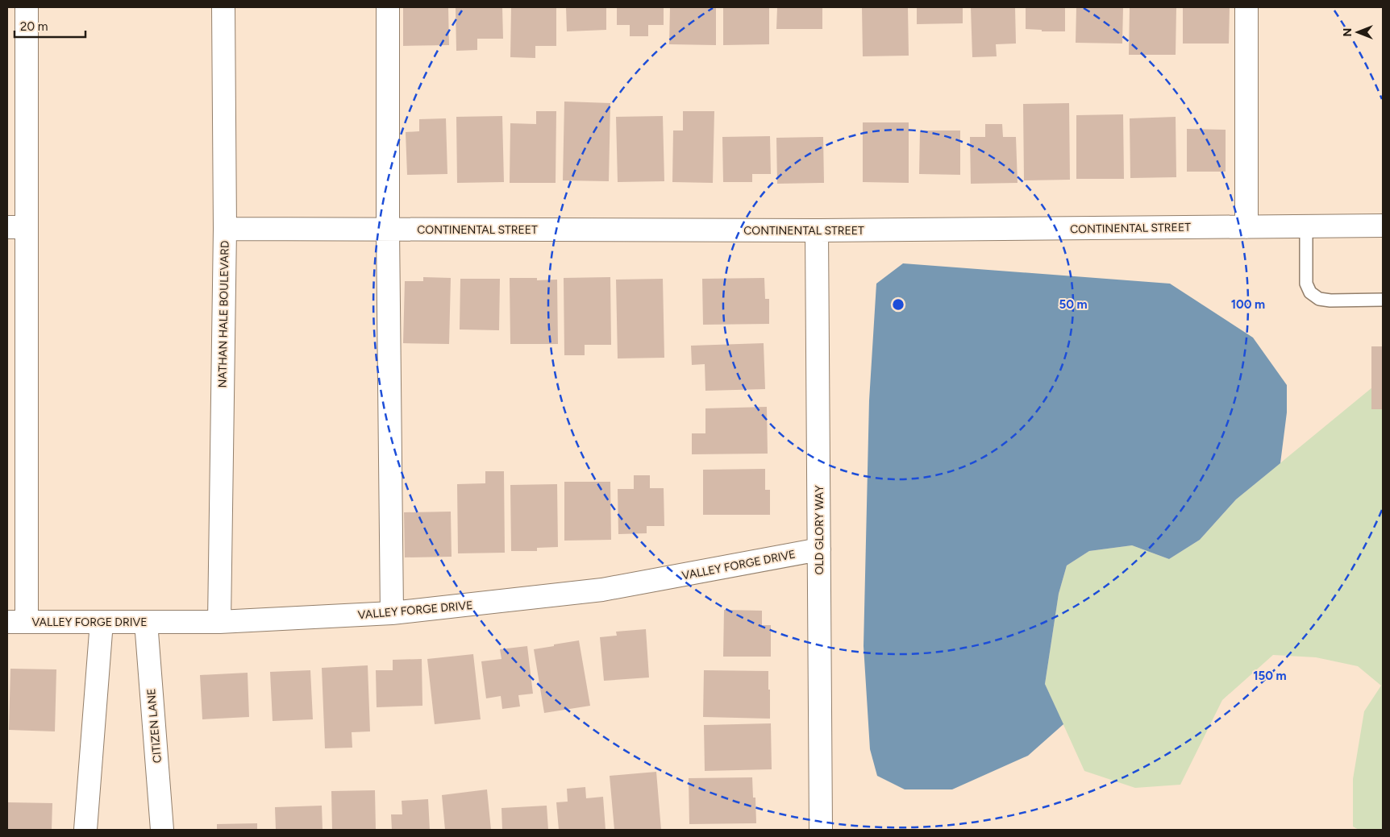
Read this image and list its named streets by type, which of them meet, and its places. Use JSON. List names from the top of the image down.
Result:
{
  "streets": {
    "street": [
      "CONTINENTAL STREET",
      "NATHAN HALE BOULEVARD",
      "OLD GLORY WAY",
      "VALLEY FORGE DRIVE",
      "CITIZEN LANE"
    ]
  },
  "crossings": [
    ["CONTINENTAL STREET", "NATHAN HALE BOULEVARD"],
    ["CONTINENTAL STREET", "OLD GLORY WAY"],
    ["NATHAN HALE BOULEVARD", "VALLEY FORGE DRIVE"],
    ["OLD GLORY WAY", "VALLEY FORGE DRIVE"],
    ["VALLEY FORGE DRIVE", "CITIZEN LANE"]
  ],
  "scale_bar": "20 m",
  "north": "left",
  "rings": ["50 m", "100 m", "150 m"]
}
